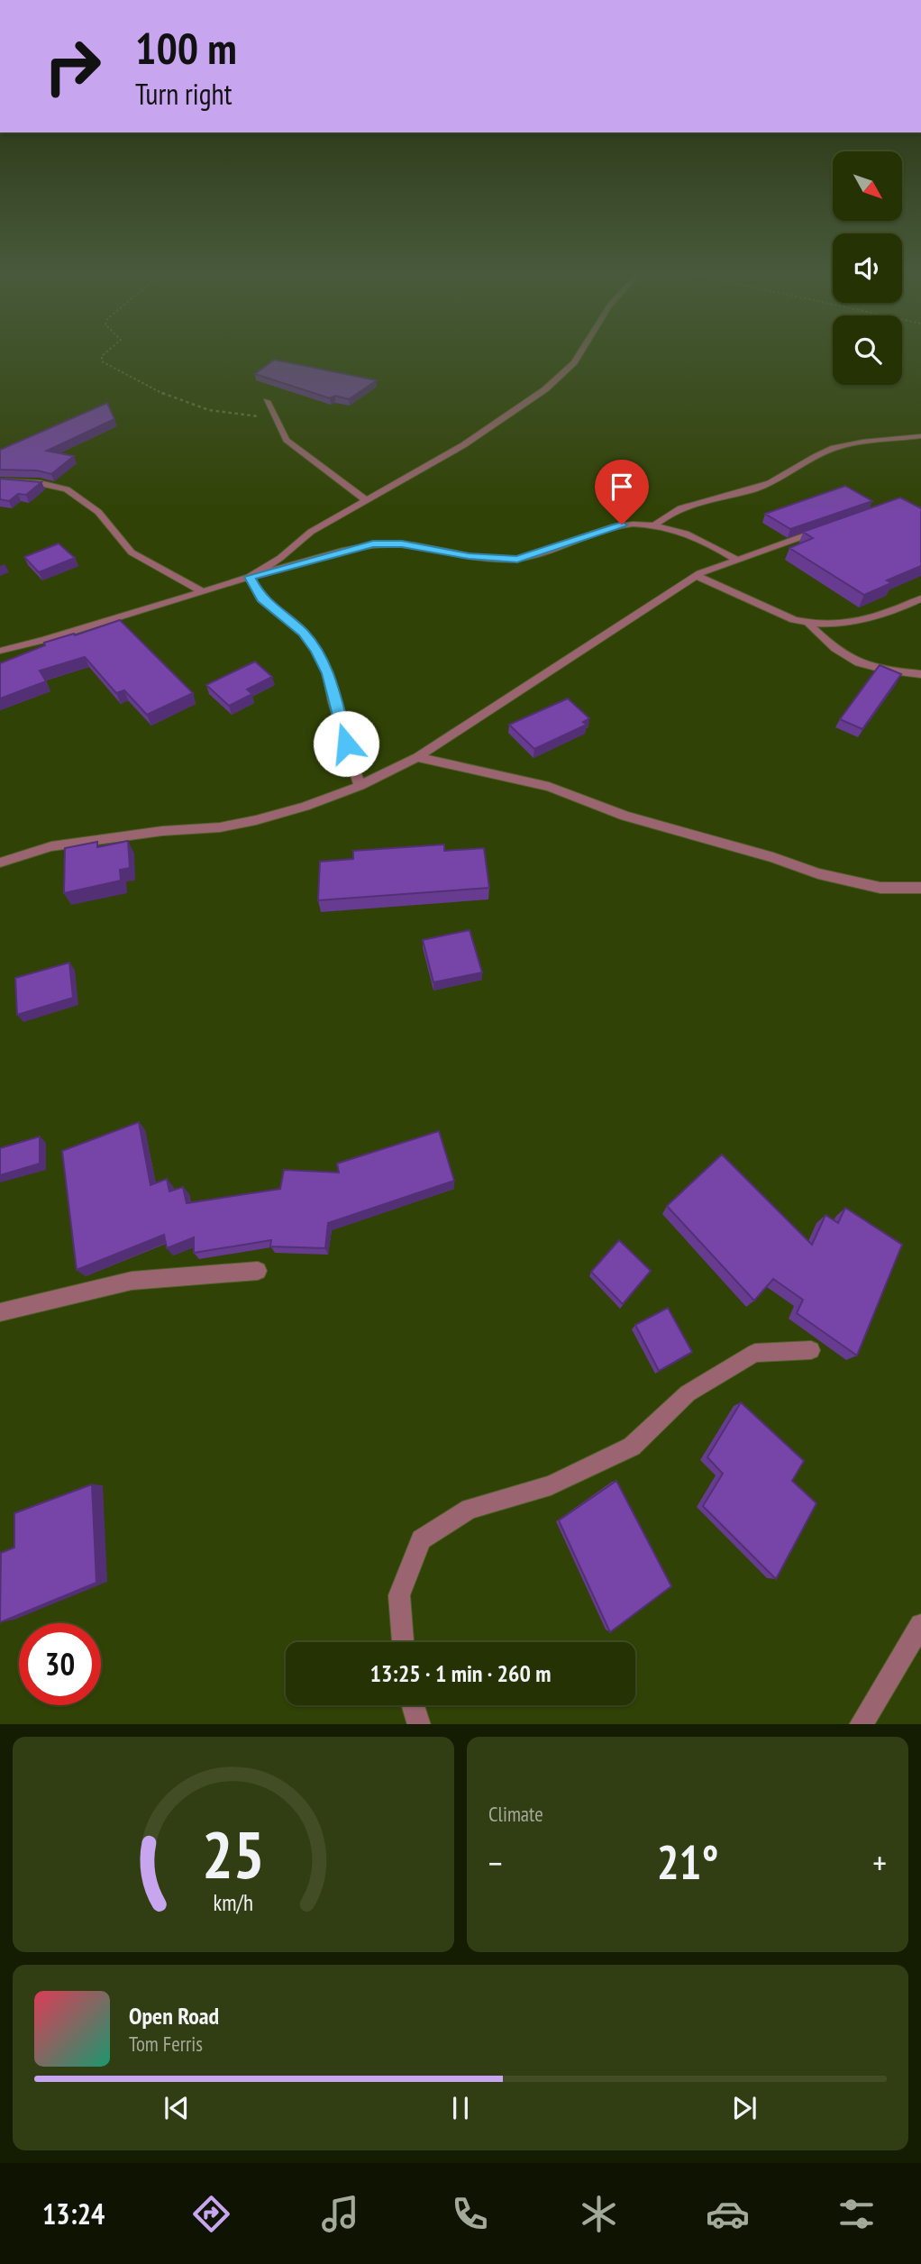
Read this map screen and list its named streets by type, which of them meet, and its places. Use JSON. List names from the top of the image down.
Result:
{
  "north": "bottom right",
  "page": {
    "turn": ["100 m", "Turn right"],
    "limit": "30",
    "trip": "13:25 · 1 min · 260 m",
    "tile": "Climate",
    "heat": ["−", "21°", "+"],
    "song": ["Open Road", "Tom Ferris"],
    "tabs": "13:24",
    "gauge": ["25", "km/h"]
  }
}
